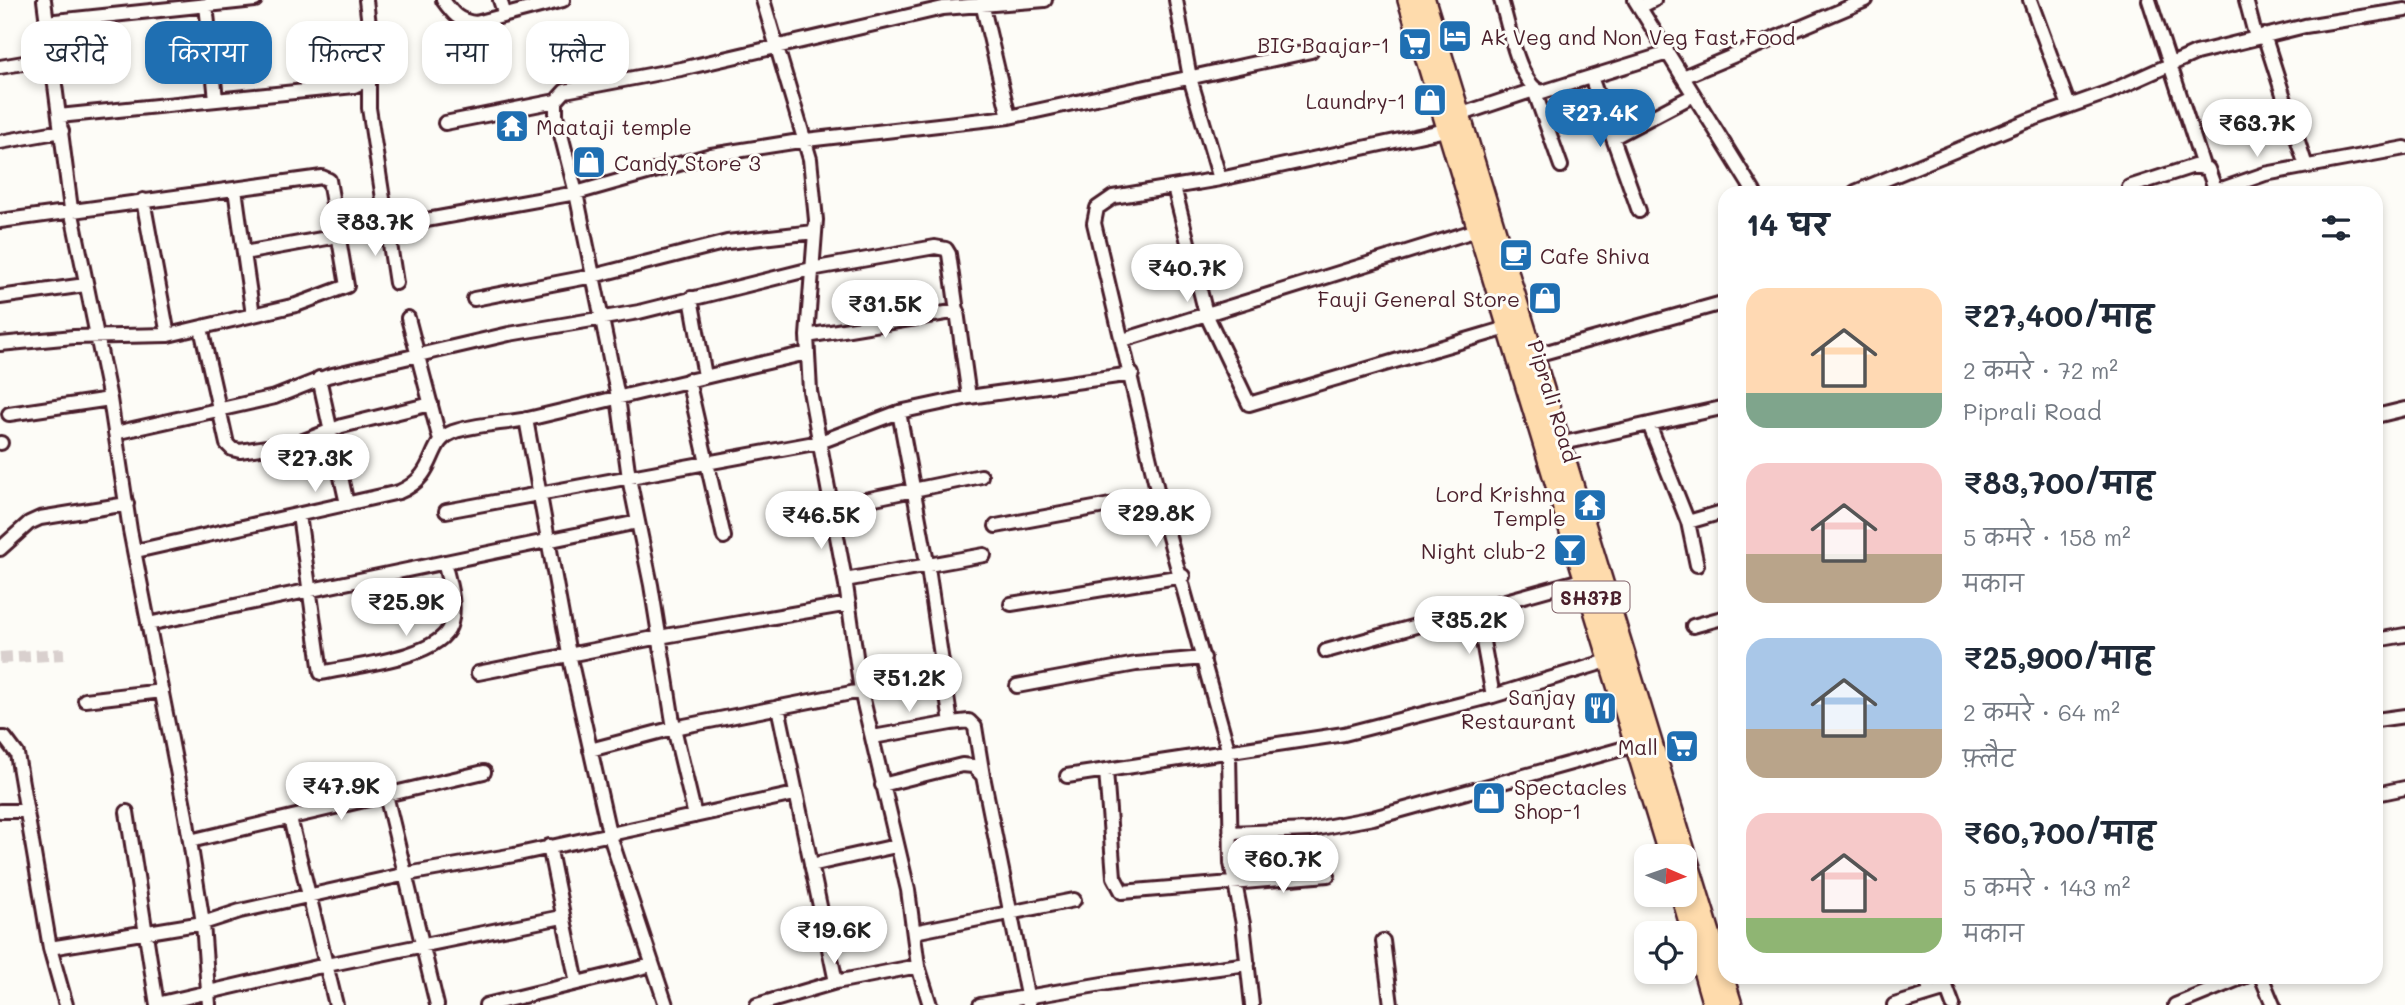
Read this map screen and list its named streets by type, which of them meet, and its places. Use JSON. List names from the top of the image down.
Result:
{
  "streets": {
    "main road": ["Piprali Road", "SH37B"]
  },
  "places": {
    "hotel": ["Ak Veg and Non Veg Fast Food"],
    "supermarket": ["BIG Baajar-1", "Mall"],
    "shop": [
      "Laundry-1",
      "Candy Store 3",
      "Fauji General Store",
      "Spectacles Shop-1"
    ],
    "temple": ["Maataji temple", "Lord Krishna Temple"],
    "cafe": ["Cafe Shiva"],
    "bar": ["Night club-2"],
    "restaurant": ["Sanjay Restaurant"]
  },
  "north": "right",
  "page": {
    "chip": [
      "खरीदें",
      "किराया",
      "फ़िल्टर",
      "नया",
      "फ़्लैट"
    ],
    "price": [
      "₹27.4K",
      "₹63.7K",
      "₹83.7K",
      "₹40.7K",
      "₹31.5K",
      "₹27.3K",
      "₹29.8K",
      "₹46.5K",
      "₹25.9K",
      "₹35.2K",
      "₹51.2K",
      "₹47.9K",
      "₹60.7K",
      "₹19.6K"
    ],
    "heading": "14 घर",
    "list": [
      {
        "name": "₹27,400/माह",
        "note": "2 कमरे · 72 m² · Piprali Road"
      },
      {
        "name": "₹83,700/माह",
        "note": "5 कमरे · 158 m² · मकान"
      },
      {
        "name": "₹25,900/माह",
        "note": "2 कमरे · 64 m² · फ़्लैट"
      },
      {
        "name": "₹60,700/माह",
        "note": "5 कमरे · 143 m² · मकान"
      }
    ]
  }
}
